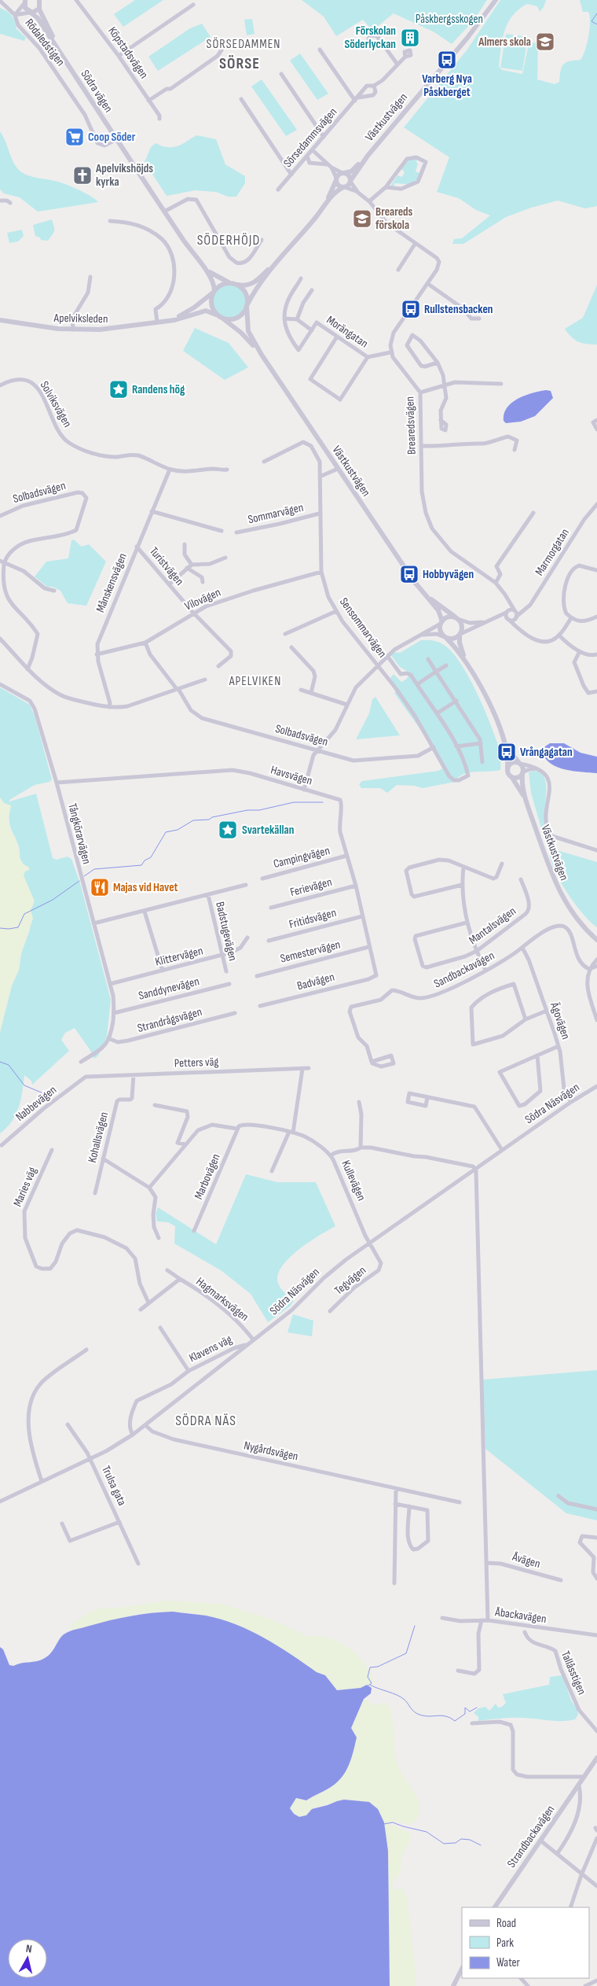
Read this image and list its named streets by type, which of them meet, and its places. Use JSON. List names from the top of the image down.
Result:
{
  "streets": {
    "street": [
      "Rödaledstigen",
      "Köpstadsvägen",
      "Södra vägen",
      "Västkustvägen",
      "Sörsedammsvägen",
      "Apelviksleden",
      "Morängatan",
      "Solviksvägen",
      "Brearedsvägen",
      "Solbadsvägen",
      "Sommarvägen",
      "Marmorgatan",
      "Turistvägen",
      "Månskensvägen",
      "Vilovägen",
      "Sensommarvägen",
      "Havsvägen",
      "Tångkörarvägen",
      "Campingvägen",
      "Ferievägen",
      "Fritidsvägen",
      "Mantalsvägen",
      "Badstugevägen",
      "Semestervägen",
      "Klittervägen",
      "Sandbackavägen",
      "Badvägen",
      "Sanddynevägen",
      "Strandrågsvägen",
      "Ägovägen",
      "Petters väg",
      "Nabbevägen",
      "Södra Näsvägen",
      "Kohallsvägen",
      "Marbovägen",
      "Kullevägen",
      "Maries väg",
      "Tegvägen",
      "Hagmarksvägen",
      "Klavens väg",
      "Nygårdsvägen",
      "Trulsa gata",
      "Åvägen",
      "Åbackavägen",
      "Tallåsstigen",
      "Strandbackavägen"
    ]
  },
  "crossings": [
    ["Rödaledstigen", "Södra vägen"],
    ["Södra vägen", "Västkustvägen"],
    ["Södra vägen", "Apelviksleden"],
    ["Västkustvägen", "Apelviksleden"],
    ["Morängatan", "Brearedsvägen"],
    ["Solviksvägen", "Månskensvägen"],
    ["Solbadsvägen", "Vilovägen"],
    ["Solbadsvägen", "Sensommarvägen"],
    ["Sommarvägen", "Sensommarvägen"],
    ["Turistvägen", "Månskensvägen"],
    ["Turistvägen", "Vilovägen"],
    ["Månskensvägen", "Vilovägen"],
    ["Vilovägen", "Sensommarvägen"],
    ["Havsvägen", "Tångkörarvägen"],
    ["Havsvägen", "Campingvägen"],
    ["Havsvägen", "Ferievägen"],
    ["Havsvägen", "Fritidsvägen"],
    ["Havsvägen", "Semestervägen"],
    ["Havsvägen", "Badvägen"],
    ["Tångkörarvägen", "Klittervägen"],
    ["Tångkörarvägen", "Sanddynevägen"],
    ["Tångkörarvägen", "Strandrågsvägen"],
    ["Badstugevägen", "Klittervägen"],
    ["Sandbackavägen", "Ägovägen"],
    ["Ägovägen", "Södra Näsvägen"],
    ["Petters väg", "Nabbevägen"],
    ["Petters väg", "Kohallsvägen"],
    ["Södra Näsvägen", "Kullevägen"],
    ["Södra Näsvägen", "Tegvägen"],
    ["Södra Näsvägen", "Hagmarksvägen"],
    ["Södra Näsvägen", "Klavens väg"],
    ["Södra Näsvägen", "Nygårdsvägen"],
    ["Södra Näsvägen", "Trulsa gata"],
    ["Marbovägen", "Kullevägen"],
    ["Kullevägen", "Tegvägen"],
    ["Maries väg", "Hagmarksvägen"]
  ],
  "districts": [
    "SÖRSEDAMMEN",
    "SÖRSE",
    "SÖDERHÖJD",
    "APELVIKEN",
    "SÖDRA NÄS"
  ],
  "parks": ["Påskbergsskogen"],
  "places": {
    "building": ["Förskolan Söderlyckan"],
    "school or university": ["Almers skola", "Breareds förskola"],
    "bus stop": [
      "Varberg Nya Påskberget",
      "Rullstensbacken",
      "Hobbyvägen",
      "Vrångagatan"
    ],
    "supermarket": ["Coop Söder"],
    "church": ["Apelvikshöjds kyrka"],
    "place": ["Randens hög", "Svartekällan"],
    "restaurant": ["Majas vid Havet"]
  },
  "legend": ["Road", "Park", "Water"],
  "north": "top"
}
